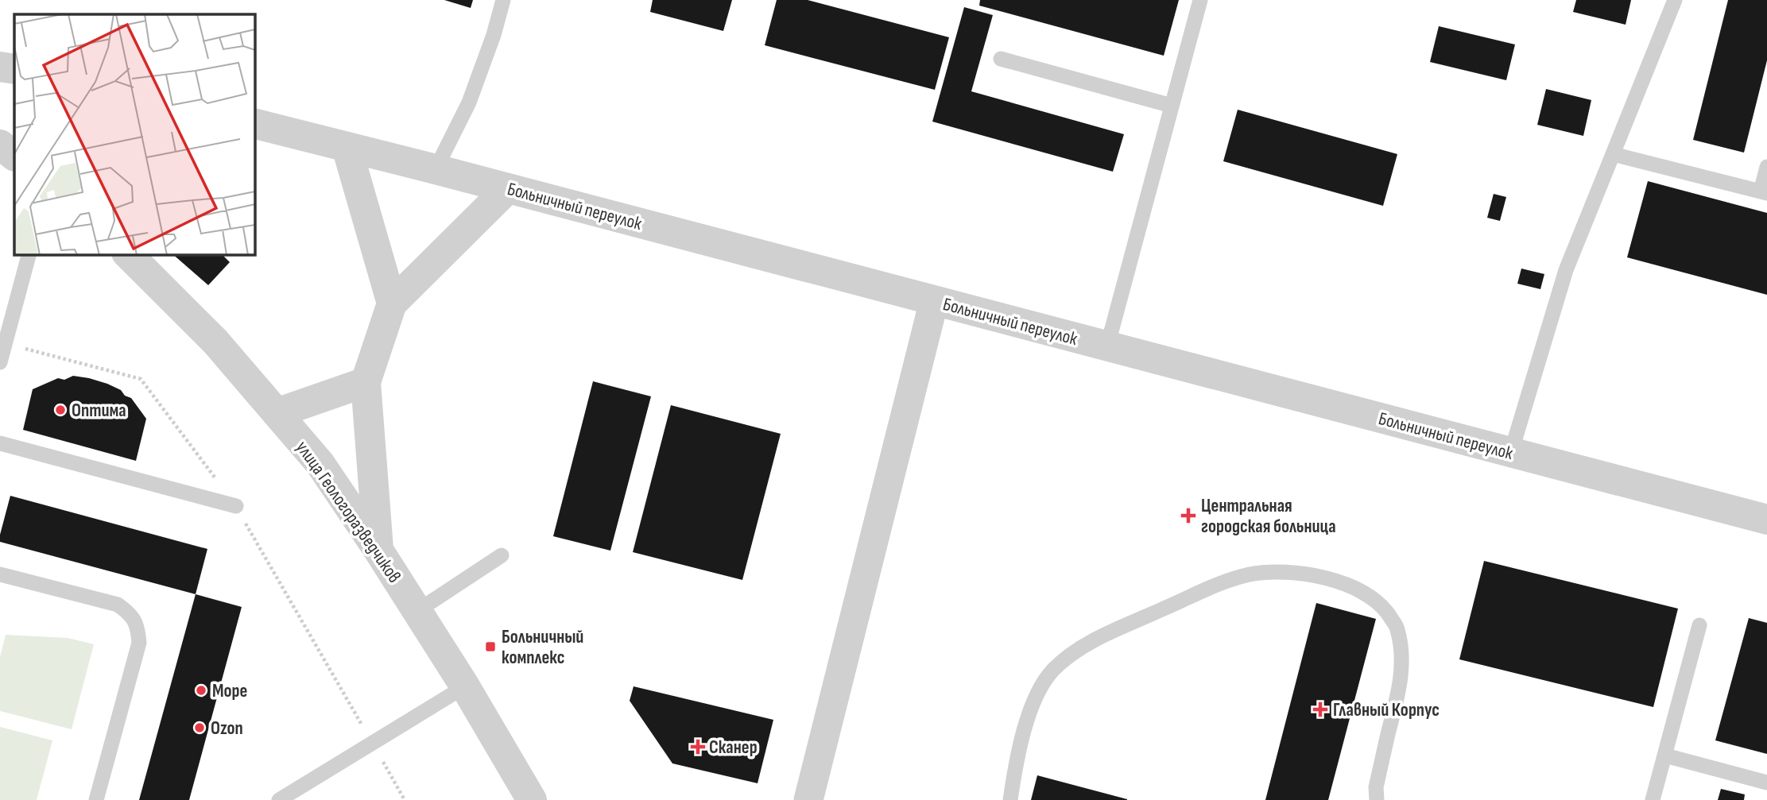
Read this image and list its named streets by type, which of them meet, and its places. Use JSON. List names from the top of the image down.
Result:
{
  "streets": {
    "street": ["Больничный переулок", "улица Геологоразведчиков"]
  },
  "places": {
    "other": ["Оптима", "Море", "Ozon"],
    "health": ["Центральная городская больница", "Главный Корпус", "Сканер"],
    "transit": ["Больничный комплекс"]
  }
}
